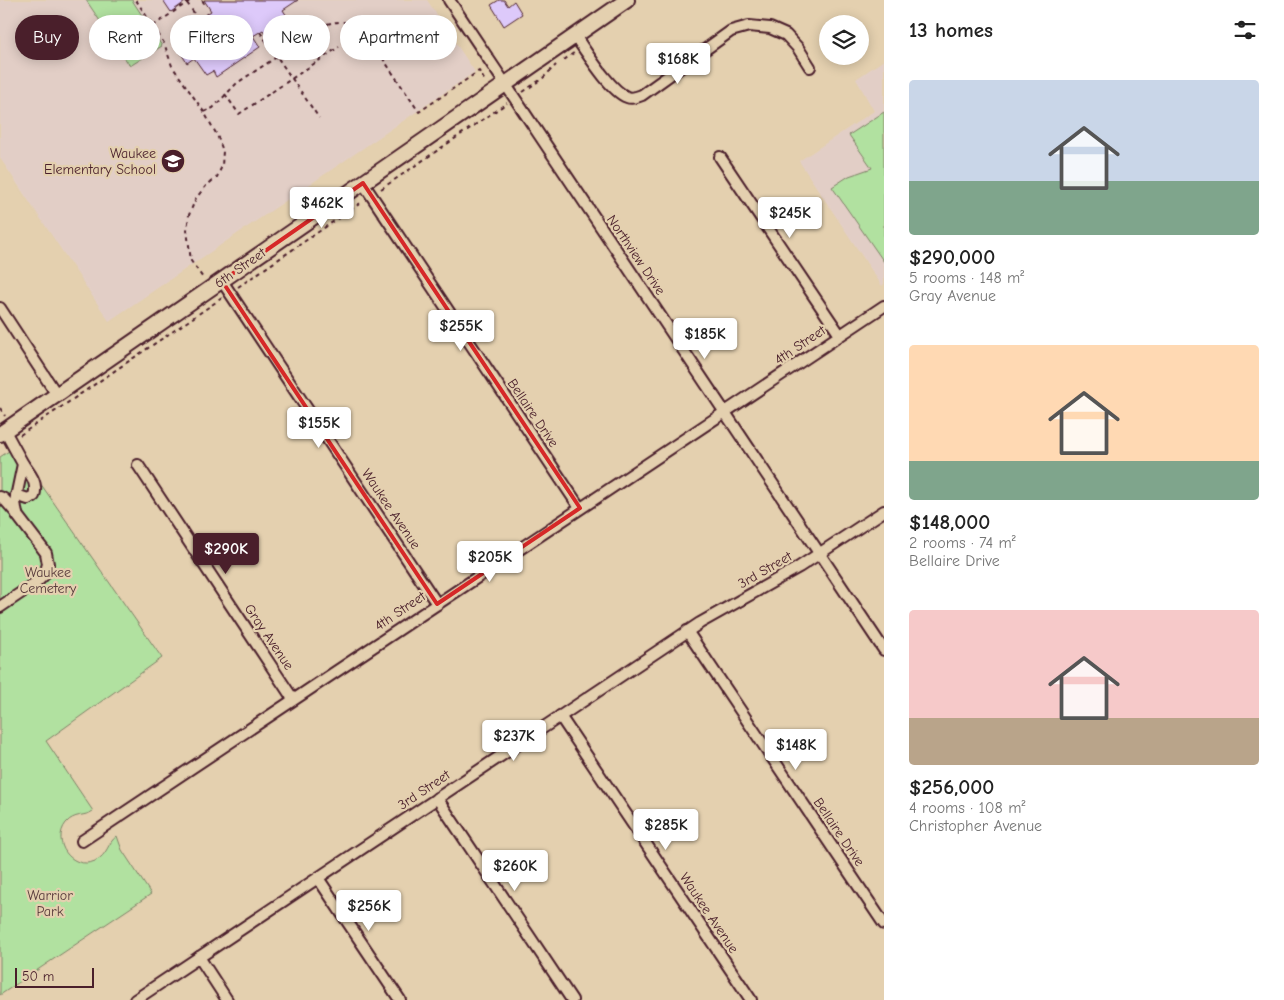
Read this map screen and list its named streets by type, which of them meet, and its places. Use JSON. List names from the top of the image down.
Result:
{
  "streets": {
    "main road": ["6th Street"],
    "street": [
      "Northview Drive",
      "4th Street",
      "Bellaire Drive",
      "Waukee Avenue",
      "3rd Street",
      "Gray Avenue"
    ]
  },
  "crossings": [
    ["Northview Drive", "6th Street"],
    ["Northview Drive", "4th Street"],
    ["Northview Drive", "3rd Street"],
    ["6th Street", "Bellaire Drive"],
    ["6th Street", "Waukee Avenue"],
    ["4th Street", "Bellaire Drive"],
    ["4th Street", "Waukee Avenue"],
    ["4th Street", "Gray Avenue"],
    ["Bellaire Drive", "3rd Street"],
    ["Waukee Avenue", "3rd Street"]
  ],
  "parks": ["Waukee Cemetery", "Warrior Park"],
  "places": {
    "school or university": ["Waukee Elementary School"]
  },
  "scale_bar": "50 m",
  "page": {
    "heading": "13 homes",
    "chip": [
      "Buy",
      "Rent",
      "Filters",
      "New",
      "Apartment"
    ],
    "price": [
      "$168K",
      "$462K",
      "$245K",
      "$255K",
      "$185K",
      "$155K",
      "$290K",
      "$205K",
      "$237K",
      "$148K",
      "$285K",
      "$260K",
      "$256K"
    ],
    "list": [
      {
        "name": "$290,000",
        "note": "5 rooms · 148 m² · Gray Avenue"
      },
      {
        "name": "$148,000",
        "note": "2 rooms · 74 m² · Bellaire Drive"
      },
      {
        "name": "$256,000",
        "note": "4 rooms · 108 m² · Christopher Avenue"
      }
    ],
    "scale": "50 m"
  }
}
